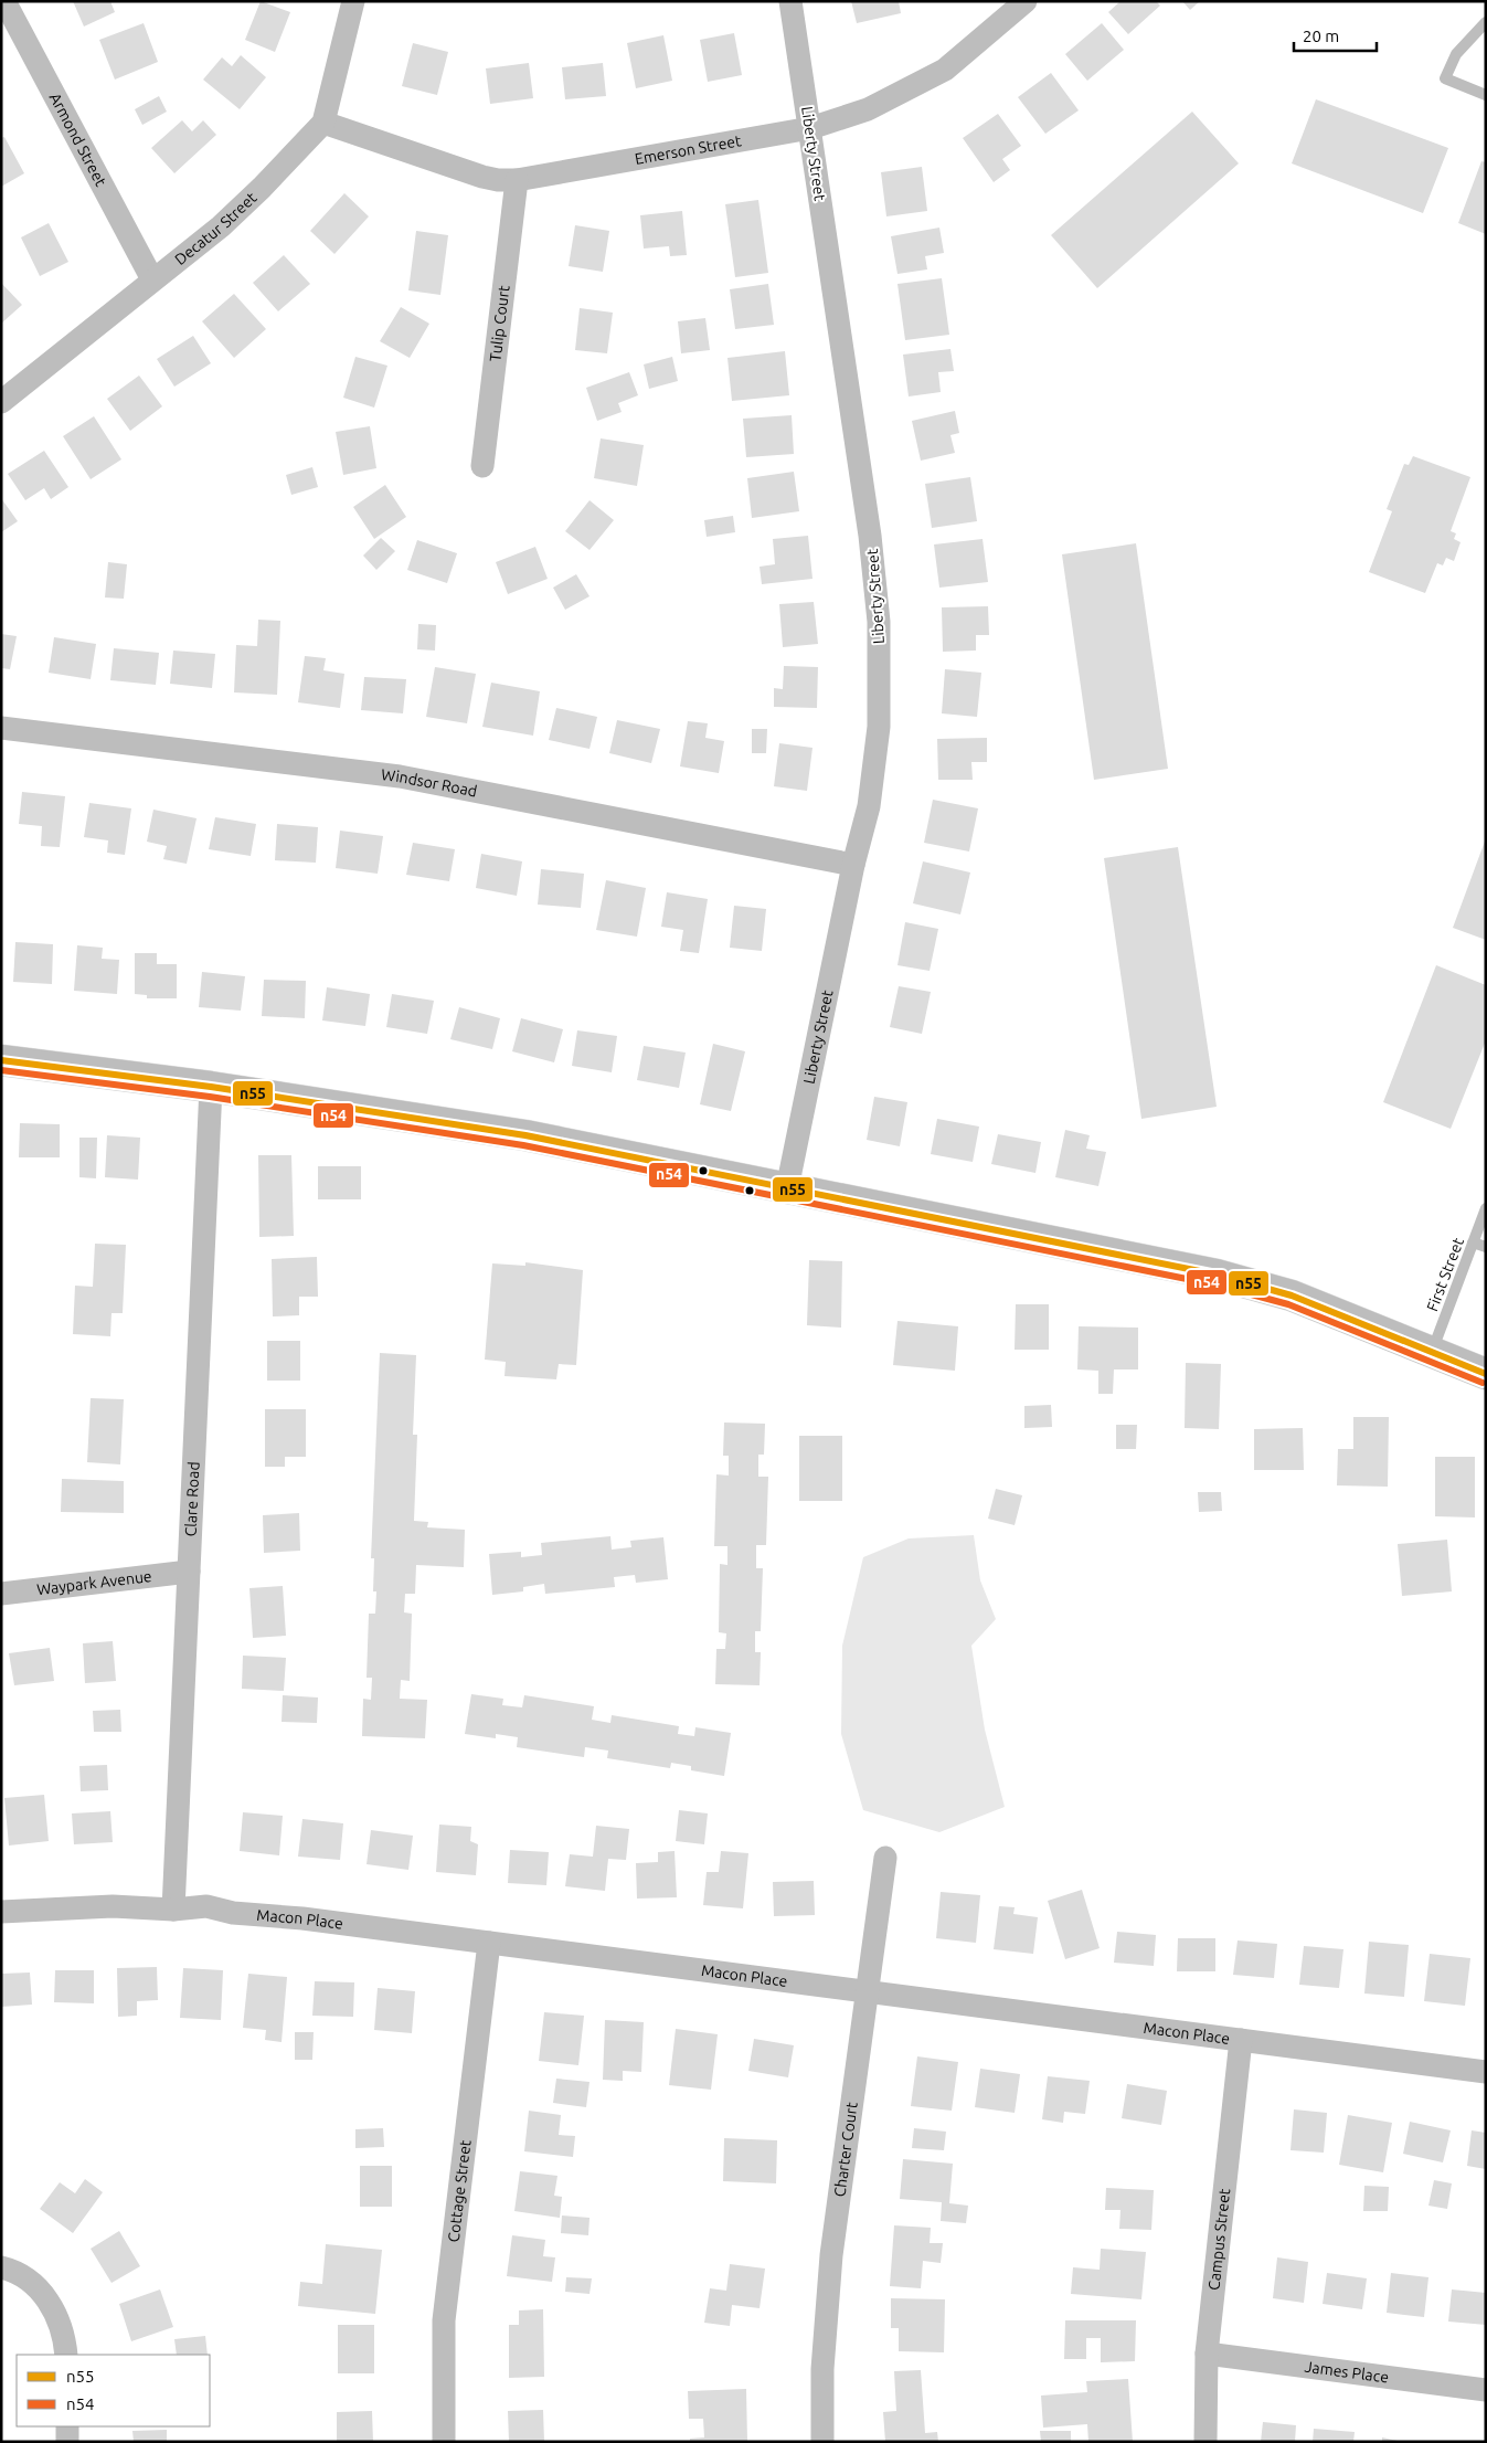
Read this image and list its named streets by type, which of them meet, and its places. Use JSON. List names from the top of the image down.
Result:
{
  "streets": {
    "street": [
      "Armond Street",
      "Emerson Street",
      "Liberty Street",
      "Decatur Street",
      "Tulip Court",
      "Windsor Road",
      "Clare Road",
      "Waypark Avenue",
      "Macon Place",
      "Charter Court",
      "Cottage Street",
      "Campus Street",
      "James Place"
    ],
    "lane": ["First Street"]
  },
  "crossings": [
    ["Armond Street", "Decatur Street"],
    ["Emerson Street", "Liberty Street"],
    ["Emerson Street", "Decatur Street"],
    ["Emerson Street", "Tulip Court"],
    ["Liberty Street", "Windsor Road"],
    ["Clare Road", "Waypark Avenue"],
    ["Clare Road", "Macon Place"],
    ["Macon Place", "Charter Court"],
    ["Macon Place", "Cottage Street"],
    ["Macon Place", "Campus Street"],
    ["Campus Street", "James Place"]
  ],
  "lines": ["transit line n55", "transit line n54"],
  "legend": ["n55", "n54"],
  "scale_bar": "20 m"
}
